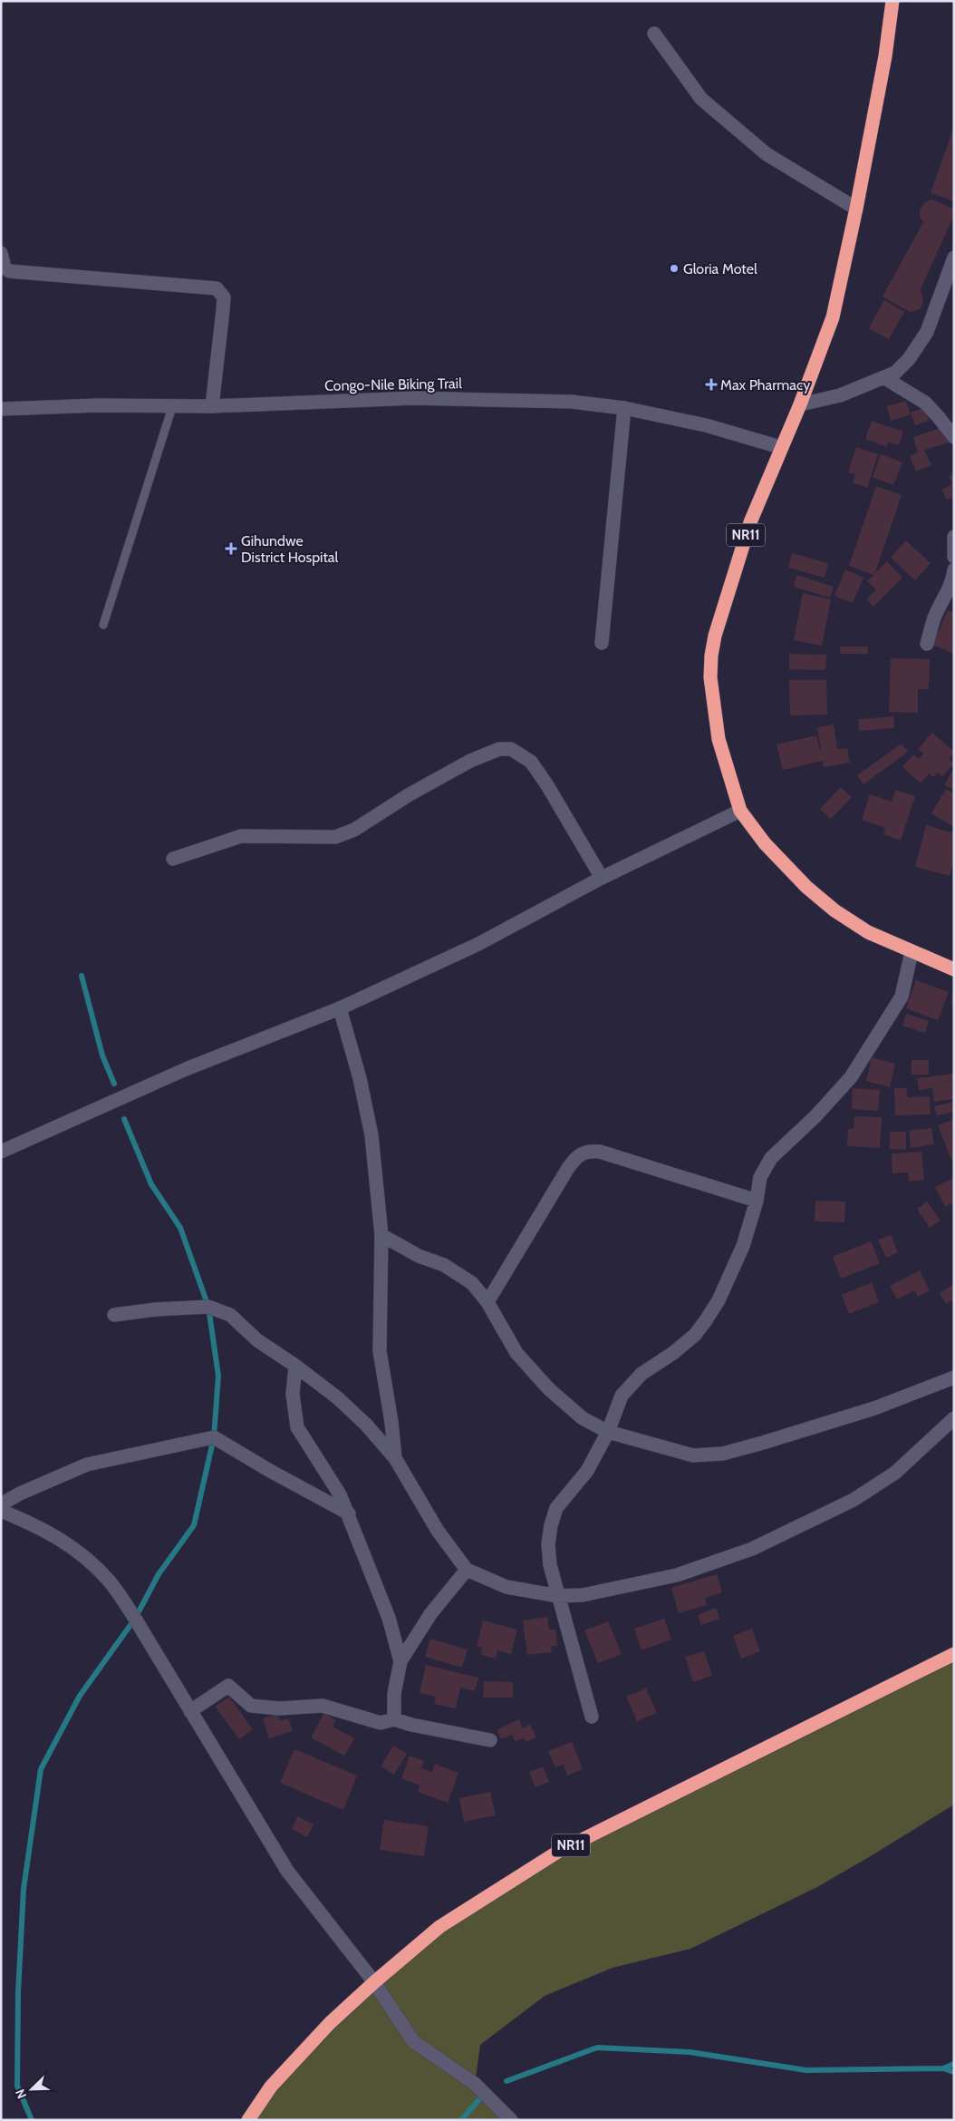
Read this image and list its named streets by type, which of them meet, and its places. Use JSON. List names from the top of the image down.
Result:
{
  "streets": {
    "highway": ["NR11"],
    "street": ["Congo-Nile Biking Trail"]
  },
  "crossings": [
    ["Congo-Nile Biking Trail", "NR11"]
  ],
  "places": {
    "other": ["Gloria Motel"],
    "health": ["Max Pharmacy", "Gihundwe District Hospital"]
  },
  "north": "bottom left"
}
